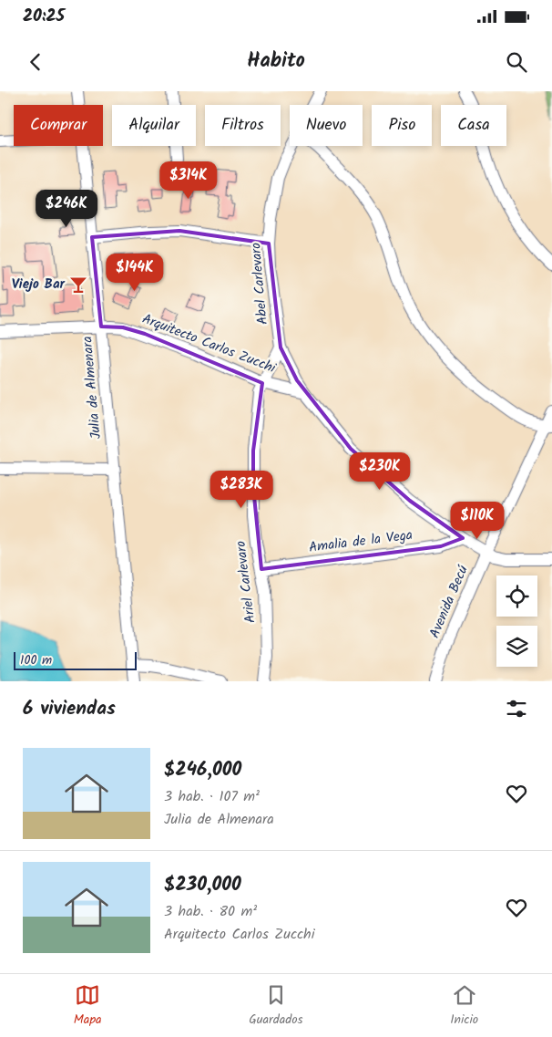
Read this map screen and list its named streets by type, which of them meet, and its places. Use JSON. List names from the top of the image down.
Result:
{
  "streets": {
    "street": [
      "Abel Carlevaro",
      "Arquitecto Carlos Zucchi",
      "Julia de Almenara",
      "Amalia de la Vega",
      "Ariel Carlevaro",
      "Avenida Becú"
    ]
  },
  "crossings": [
    ["Abel Carlevaro", "Arquitecto Carlos Zucchi"],
    ["Abel Carlevaro", "Ariel Carlevaro"],
    ["Arquitecto Carlos Zucchi", "Julia de Almenara"],
    ["Arquitecto Carlos Zucchi", "Amalia de la Vega"],
    ["Arquitecto Carlos Zucchi", "Ariel Carlevaro"],
    ["Arquitecto Carlos Zucchi", "Avenida Becú"],
    ["Amalia de la Vega", "Ariel Carlevaro"]
  ],
  "places": {
    "bar": ["Viejo Bar"]
  },
  "scale_bar": "100 m",
  "page": {
    "status": "20:25",
    "header": "Habito",
    "chip": [
      "Comprar",
      "Alquilar",
      "Filtros",
      "Nuevo",
      "Piso",
      "Casa"
    ],
    "price": [
      "$314K",
      "$246K",
      "$144K",
      "$230K",
      "$283K",
      "$110K"
    ],
    "scale": "100 m",
    "heading": "6 viviendas",
    "list": [
      {
        "name": "$246,000",
        "note": "3 hab. · 107 m² · Julia de Almenara"
      },
      {
        "name": "$230,000",
        "note": "3 hab. · 80 m² · Arquitecto Carlos Zucchi"
      }
    ],
    "tabs": ["Mapa", "Guardados", "Inicio"]
  }
}
